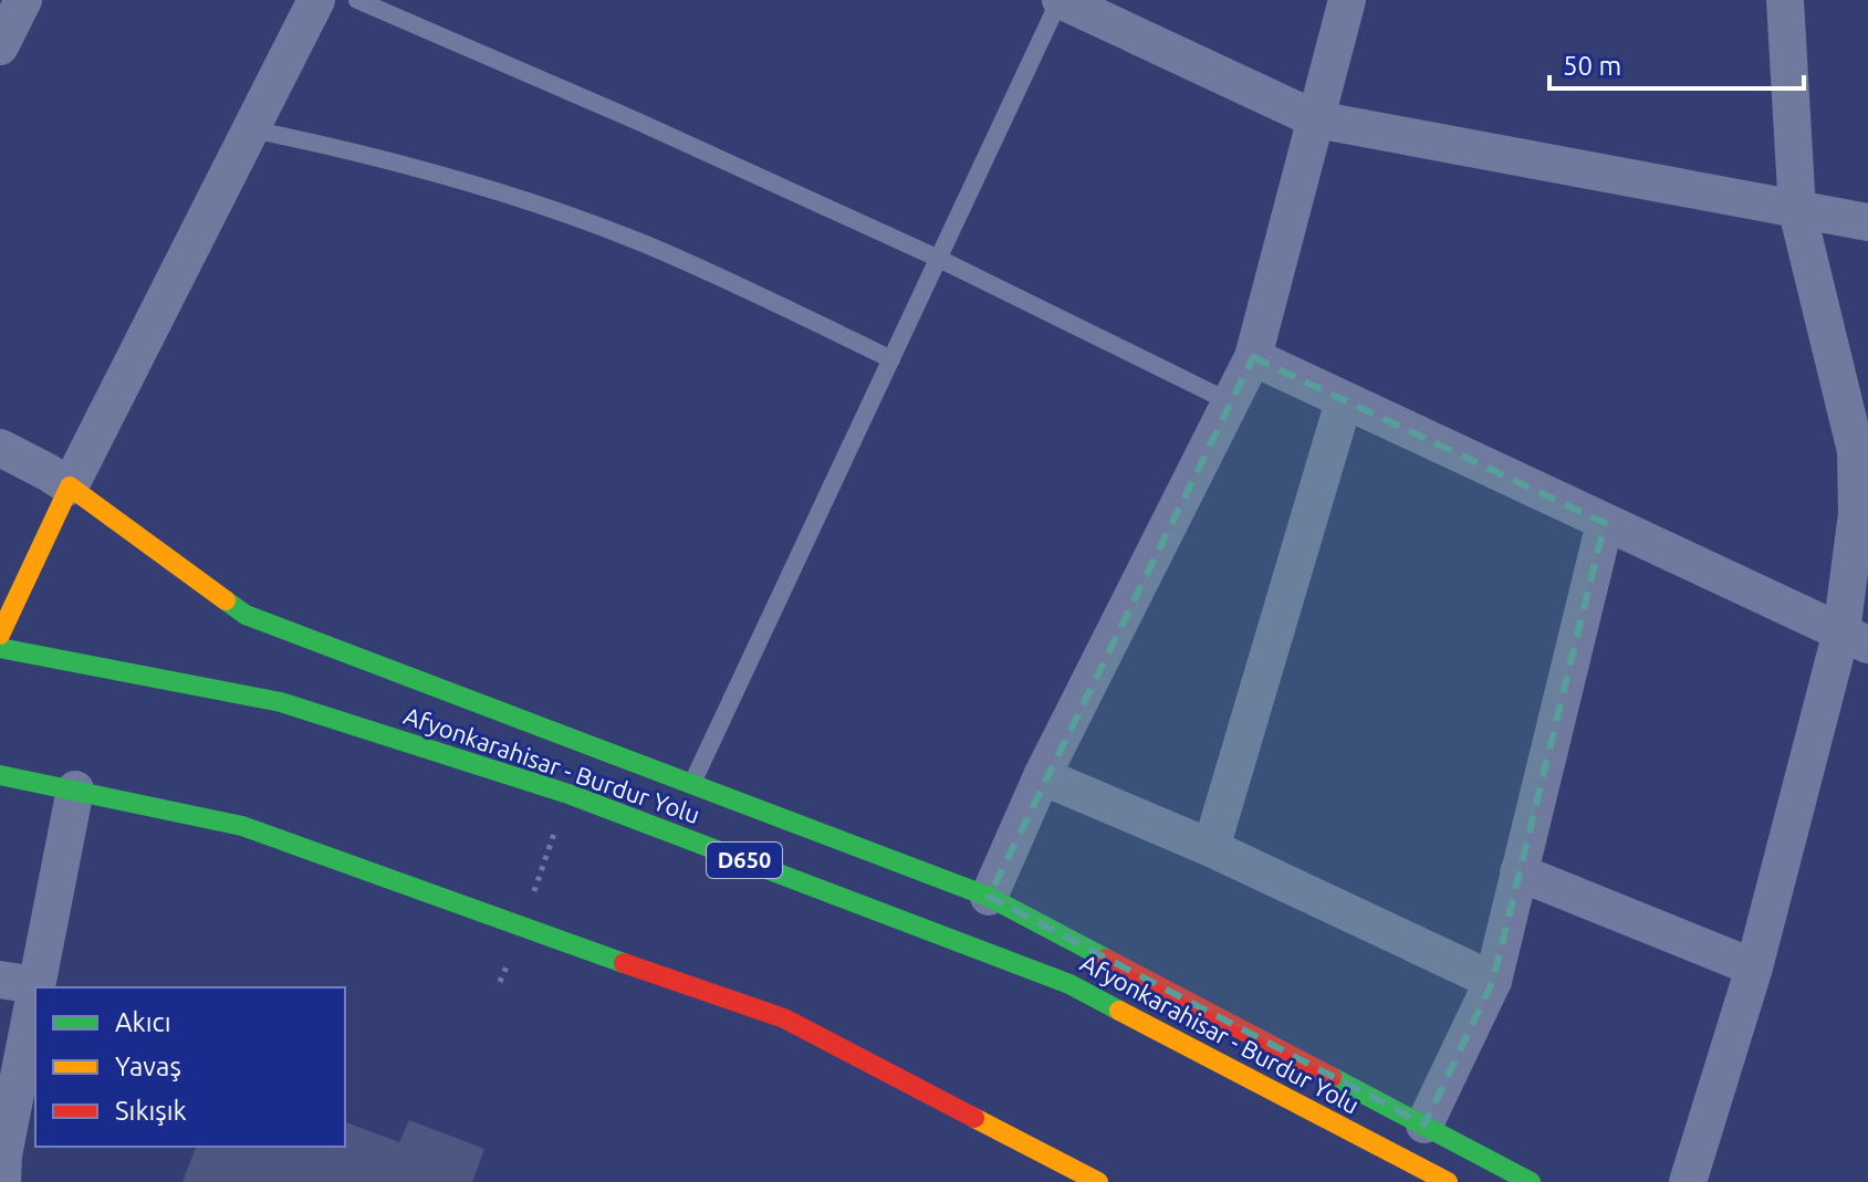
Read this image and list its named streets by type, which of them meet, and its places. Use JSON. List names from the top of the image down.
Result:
{
  "streets": {
    "main road": ["Afyonkarahisar - Burdur Yolu", "D650"]
  },
  "legend": ["Akıcı", "Yavaş", "Sıkışık"],
  "scale_bar": "50 m"
}
